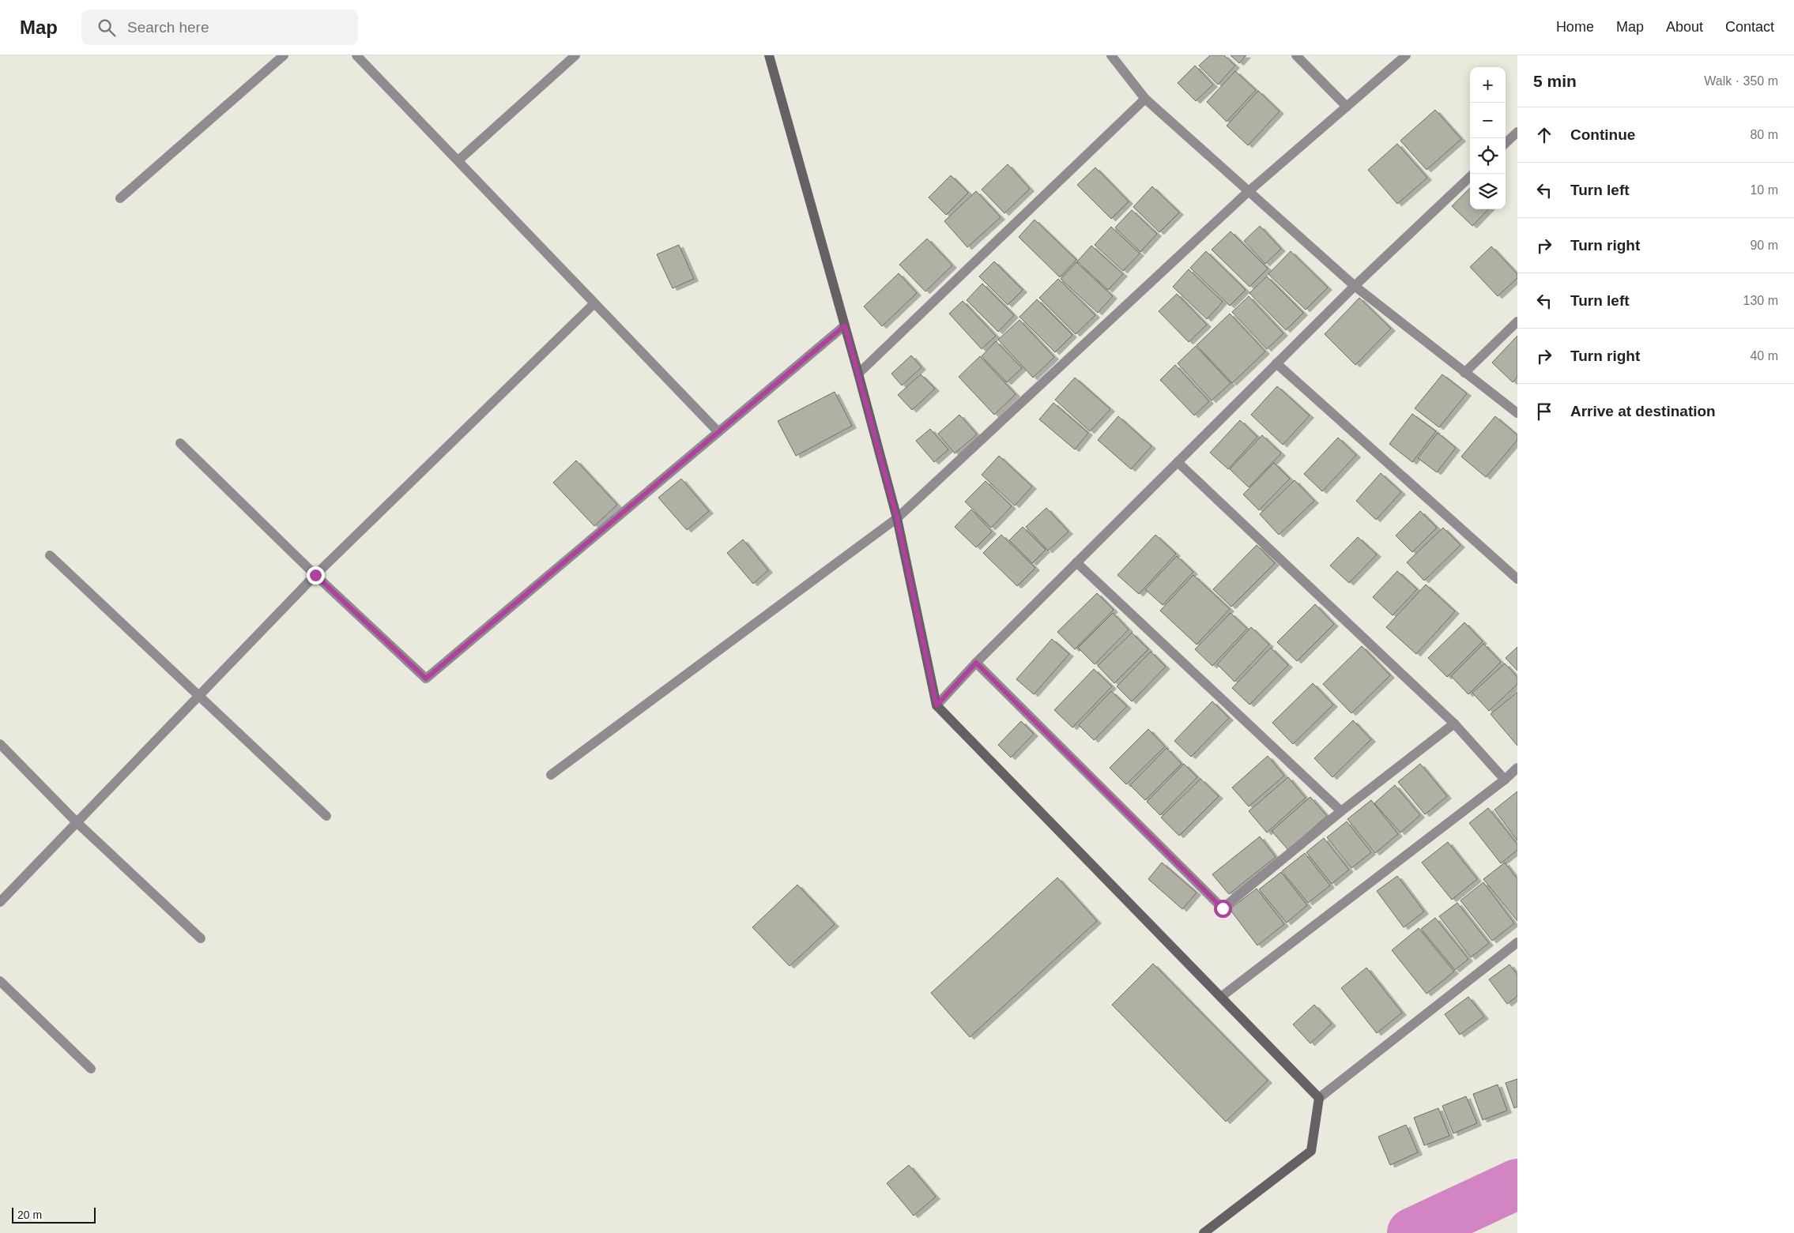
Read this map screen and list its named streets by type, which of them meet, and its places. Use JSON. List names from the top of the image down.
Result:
{
  "scale_bar": "20 m",
  "page": {
    "header": "Map",
    "search": "Search here",
    "nav": [
      "Home",
      "Map",
      "About",
      "Contact"
    ],
    "heading": ["5 min", "Walk · 350 m"],
    "map_buttons": ["+", "−"],
    "list": [
      ["Continue", "80 m"],
      ["Turn left", "10 m"],
      ["Turn right", "90 m"],
      ["Turn left", "130 m"],
      ["Turn right", "40 m"],
      "Arrive at destination"
    ],
    "scale": "20 m"
  }
}
